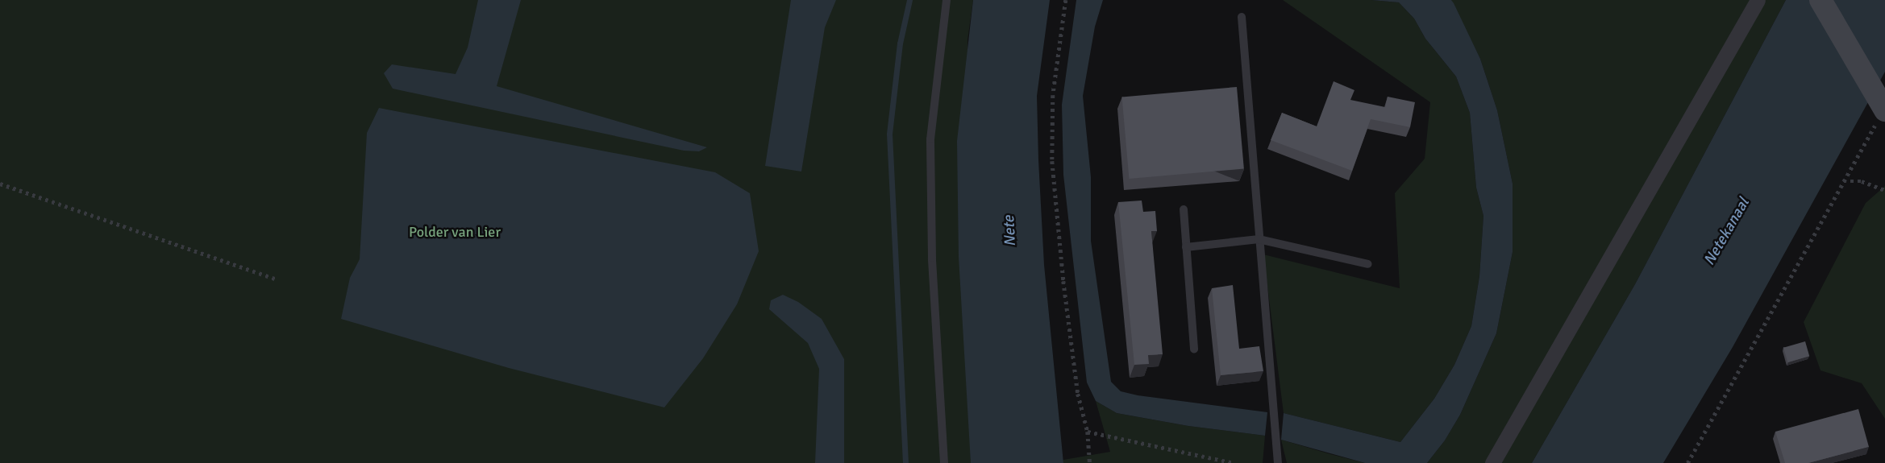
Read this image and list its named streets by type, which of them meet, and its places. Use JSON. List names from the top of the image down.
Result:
{
  "water": ["Nete", "Netekanaal"],
  "parks": ["Polder van Lier"]
}
